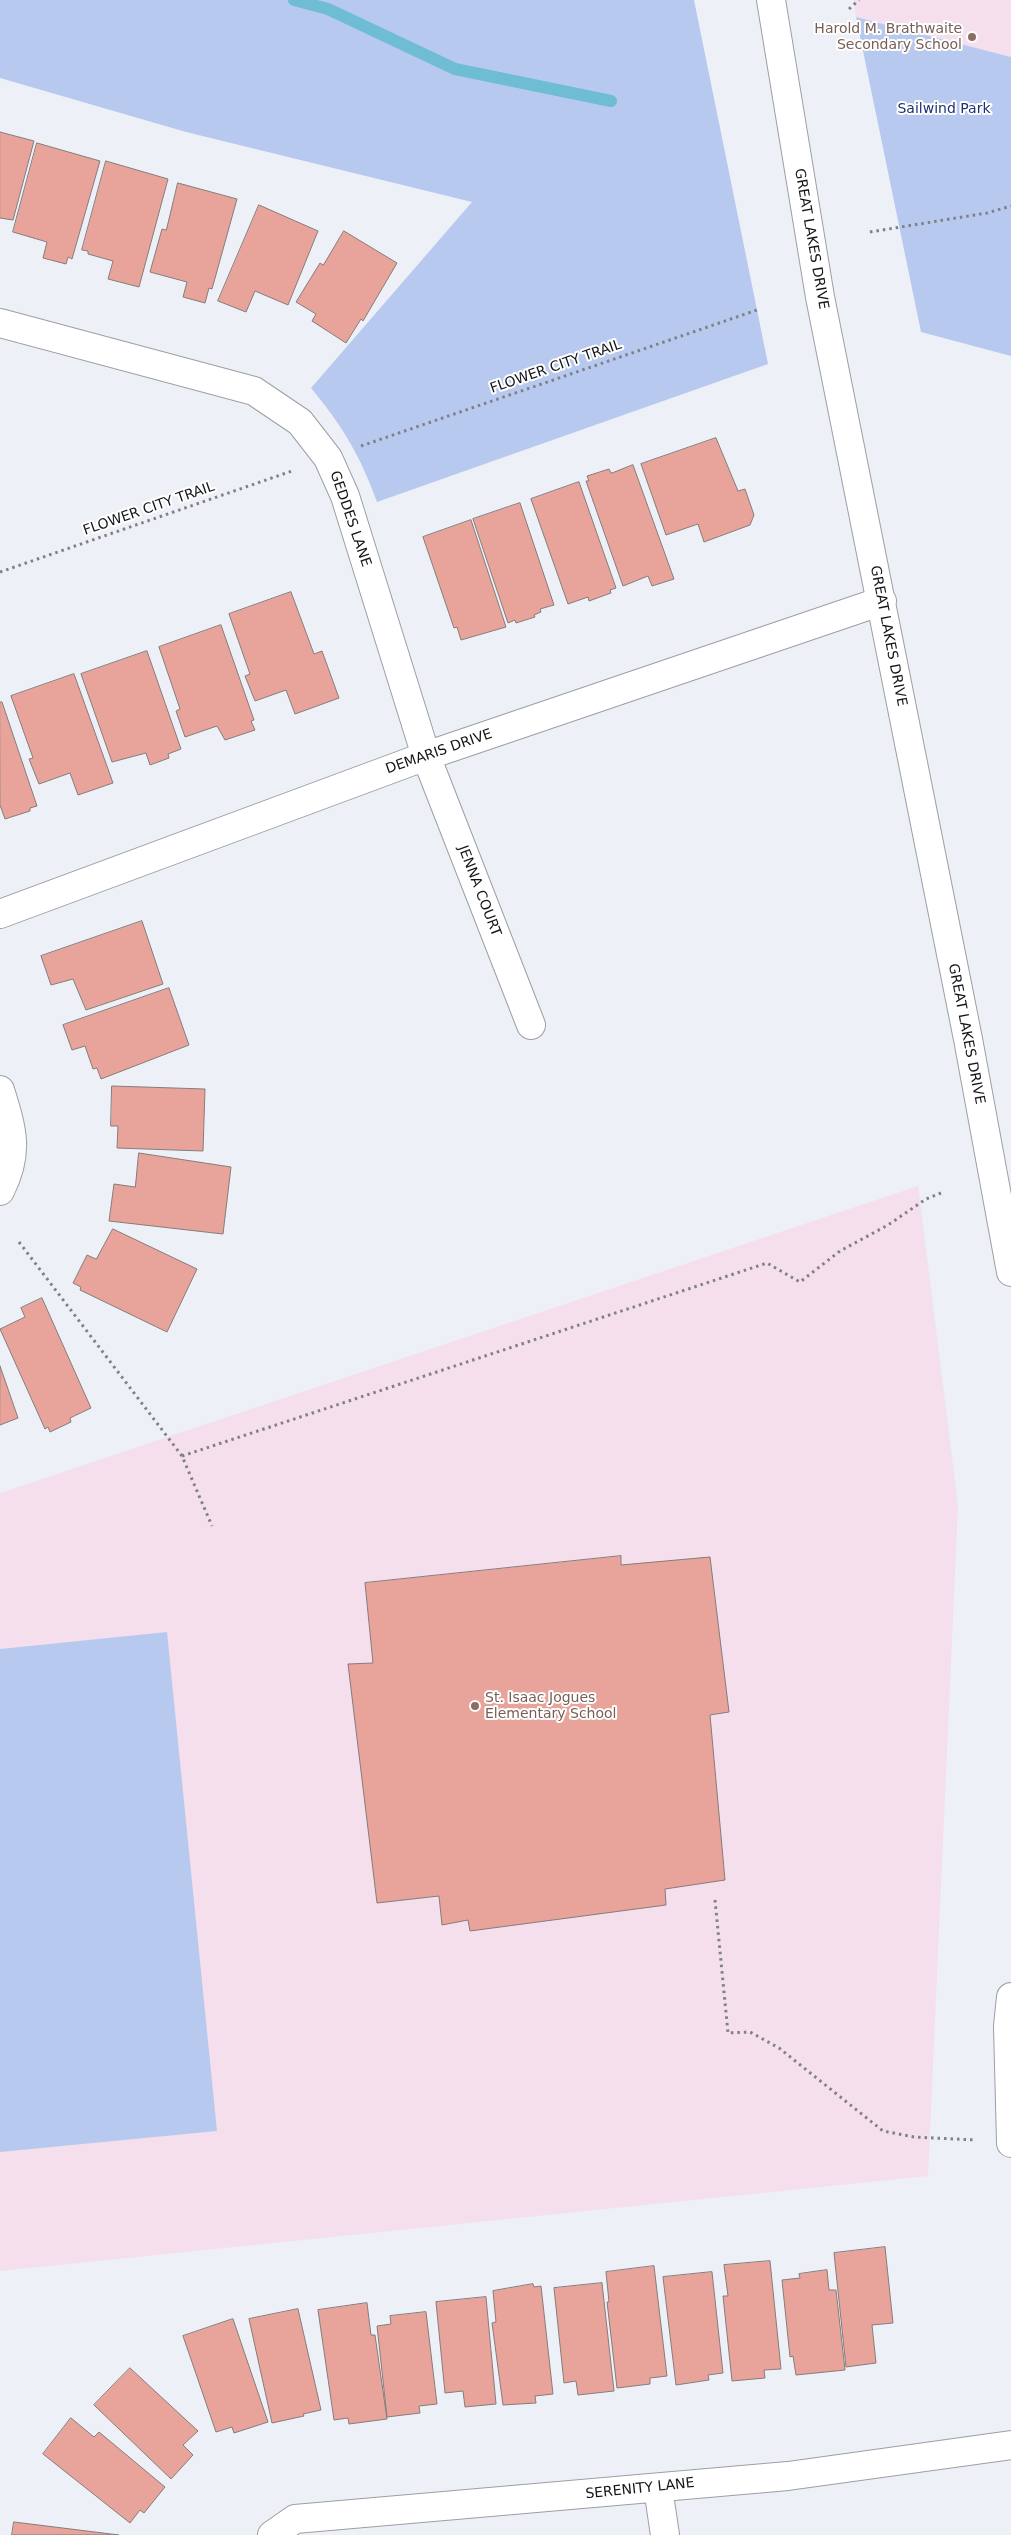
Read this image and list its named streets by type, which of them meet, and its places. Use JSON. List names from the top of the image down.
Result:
{
  "streets": {
    "street": [
      "GREAT LAKES DRIVE",
      "GEDDES LANE",
      "DEMARIS DRIVE",
      "JENNA COURT",
      "SERENITY LANE"
    ],
    "path": ["FLOWER CITY TRAIL"]
  },
  "crossings": [
    ["GREAT LAKES DRIVE", "DEMARIS DRIVE"],
    ["GEDDES LANE", "DEMARIS DRIVE"],
    ["GEDDES LANE", "JENNA COURT"],
    ["DEMARIS DRIVE", "JENNA COURT"]
  ],
  "parks": ["Sailwind Park"],
  "places": ["Harold M. Brathwaite Secondary School", "St. Isaac Jogues Elementary School"]
}
